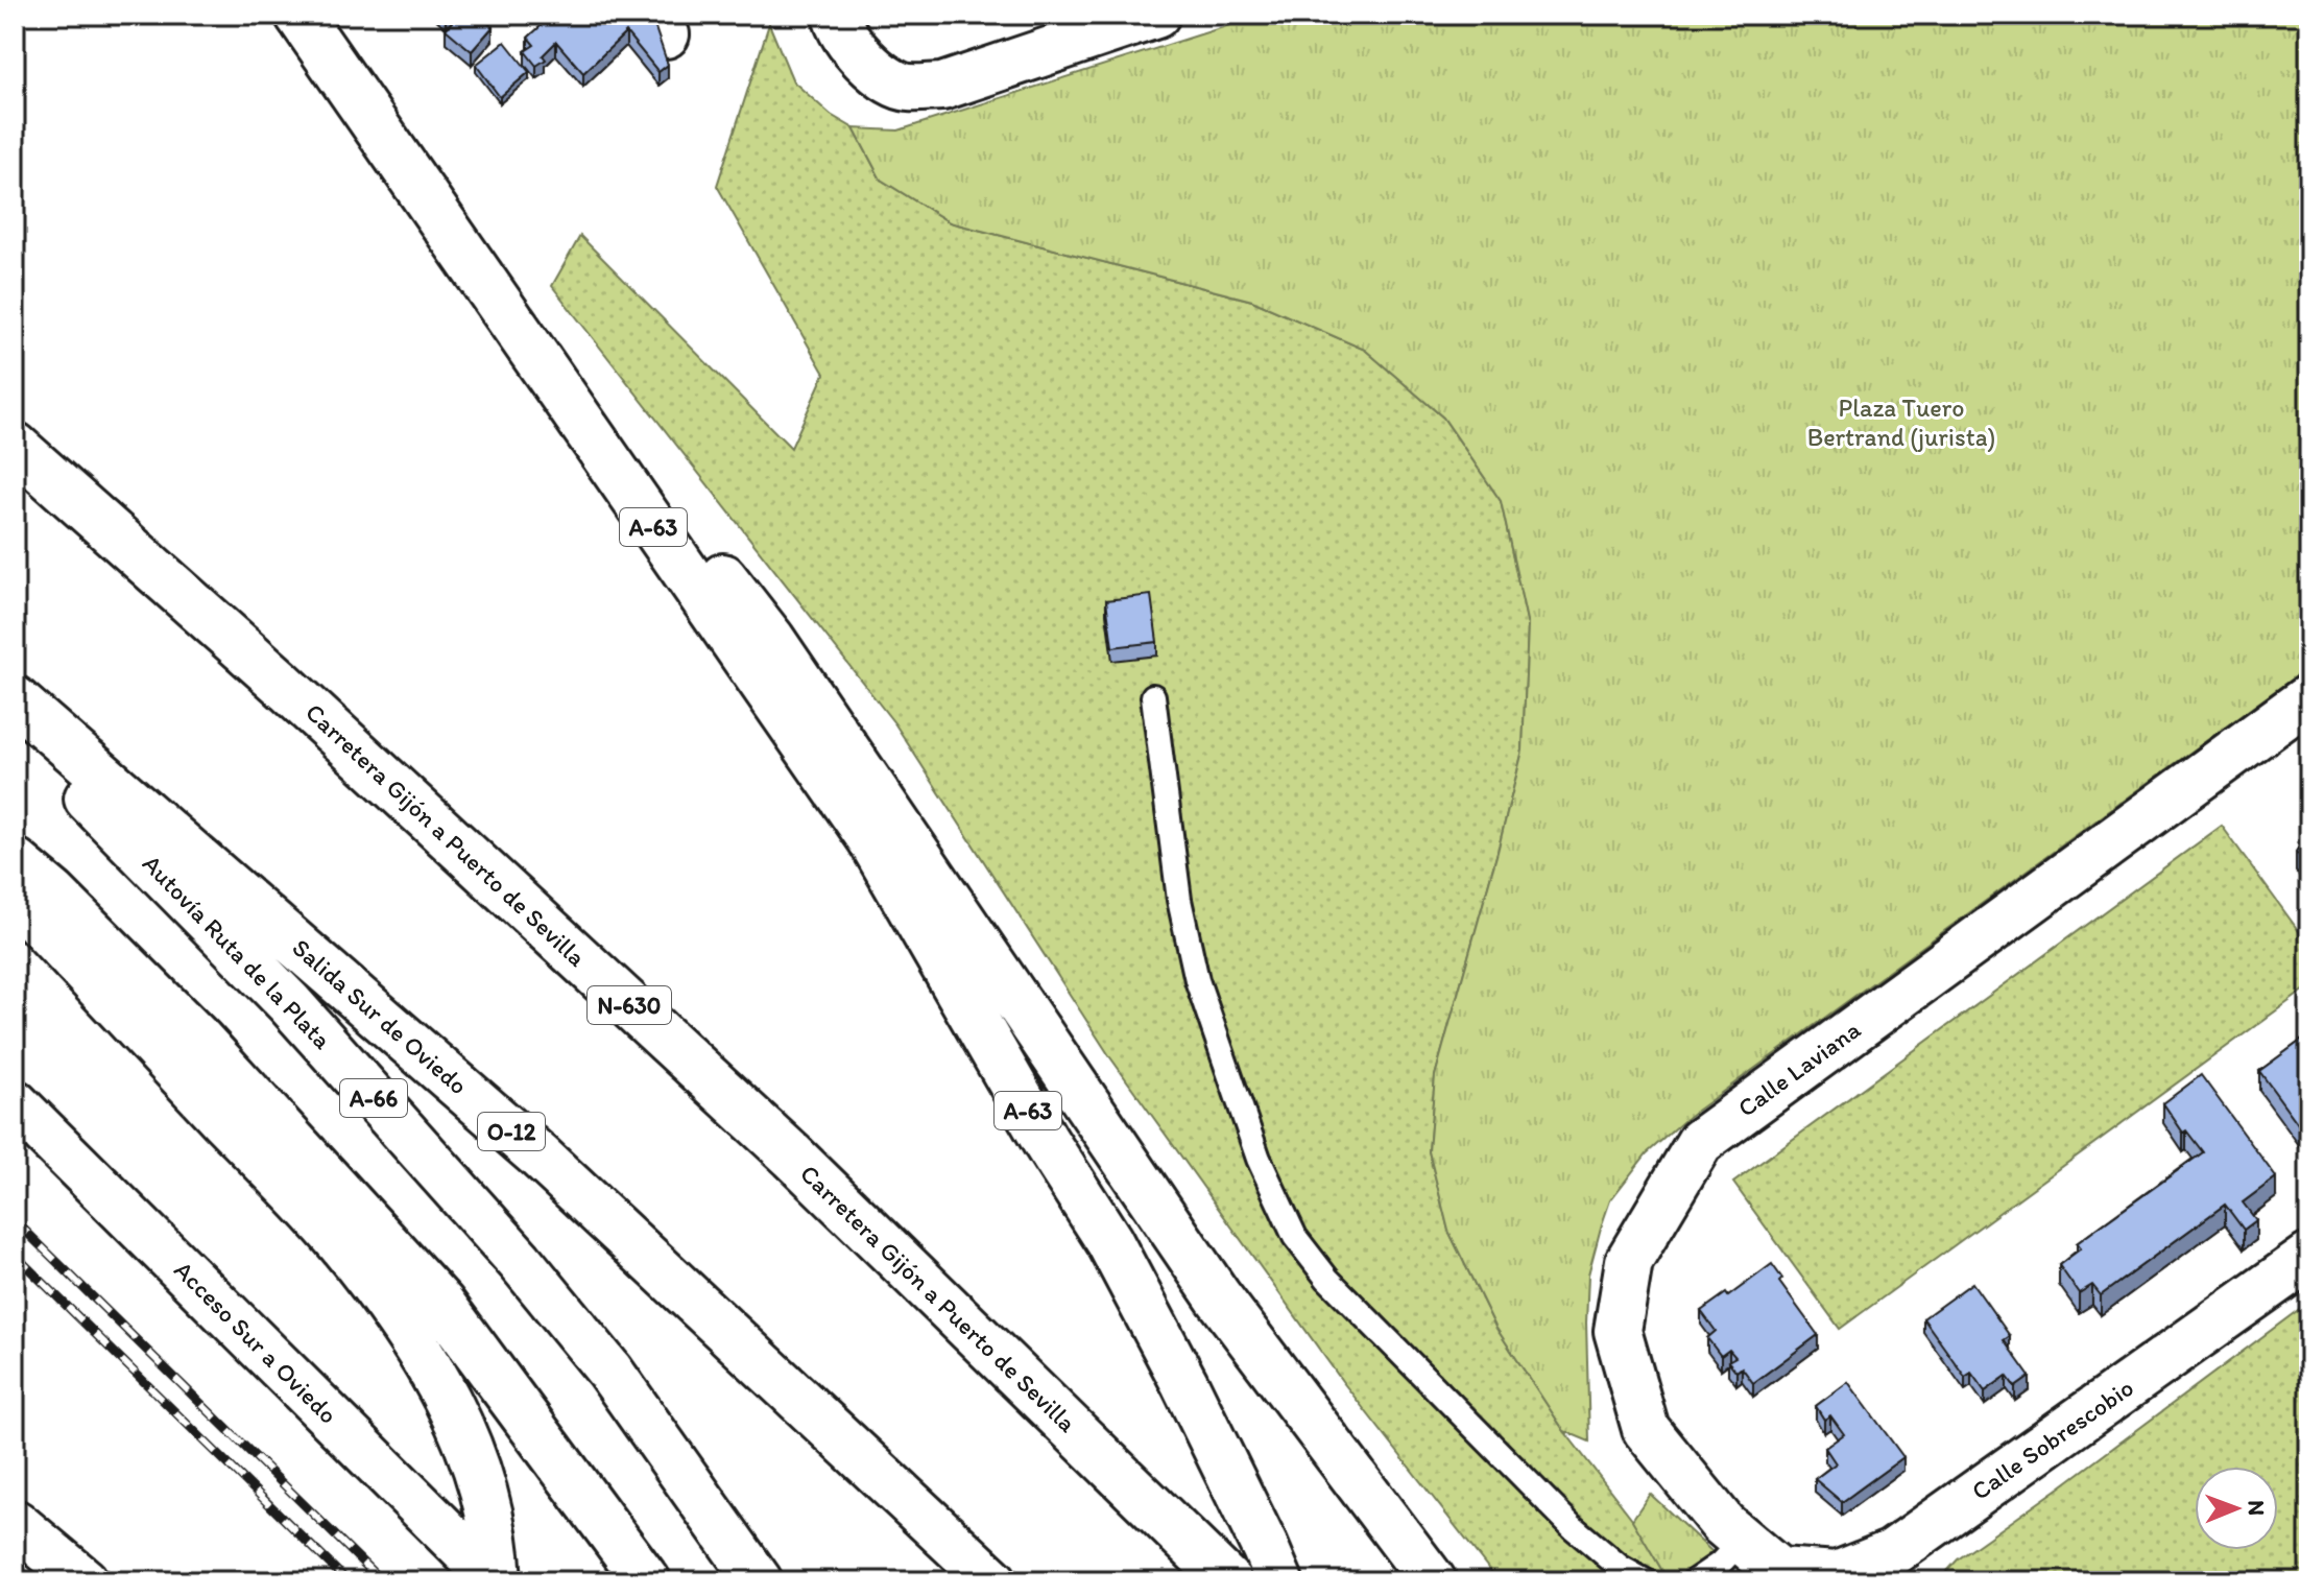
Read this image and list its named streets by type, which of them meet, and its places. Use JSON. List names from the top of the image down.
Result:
{
  "streets": {
    "main road": [
      "A-63",
      "Carretera Gijón a Puerto de Sevilla",
      "Autovía Ruta de la Plata",
      "N-630",
      "Salida Sur de Oviedo",
      "Calle Laviana",
      "A-66",
      "O-12",
      "Acceso Sur a Oviedo",
      "Calle Sobrescobio"
    ]
  },
  "crossings": [
    ["Calle Laviana", "Calle Sobrescobio"]
  ],
  "parks": ["Plaza Tuero Bertrand (jurista)"],
  "north": "right"
}
